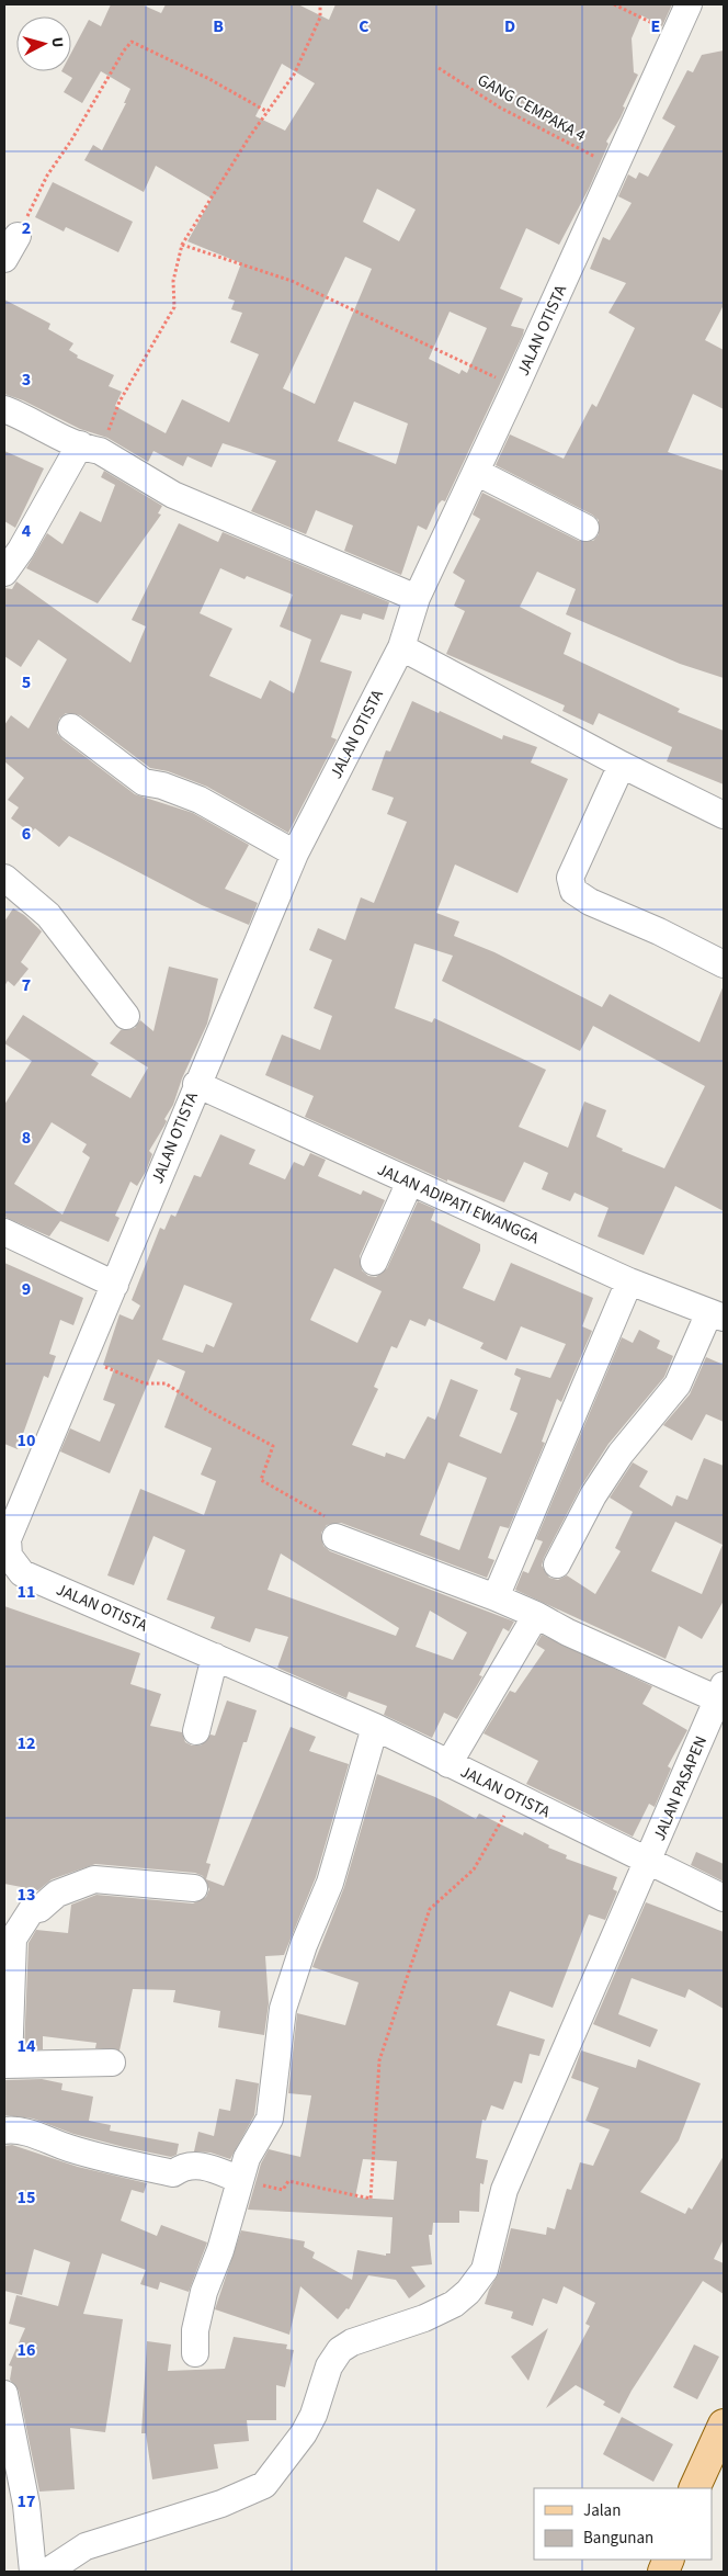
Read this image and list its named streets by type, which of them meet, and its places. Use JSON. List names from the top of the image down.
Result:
{
  "streets": {
    "street": ["JALAN OTISTA", "JALAN ADIPATI EWANGGA", "JALAN PASAPEN"],
    "path": ["GANG CEMPAKA 4"]
  },
  "crossings": [
    ["GANG CEMPAKA 4", "JALAN OTISTA"],
    ["JALAN OTISTA", "JALAN ADIPATI EWANGGA"],
    ["JALAN OTISTA", "JALAN PASAPEN"]
  ],
  "legend": ["Jalan", "Bangunan"],
  "north": "right",
  "grid": {
    "columns": [
      "B",
      "C",
      "D",
      "E"
    ],
    "rows": [
      "2",
      "3",
      "4",
      "5",
      "6",
      "7",
      "8",
      "9",
      "10",
      "11",
      "12",
      "13",
      "14",
      "15",
      "16",
      "17"
    ]
  }
}
